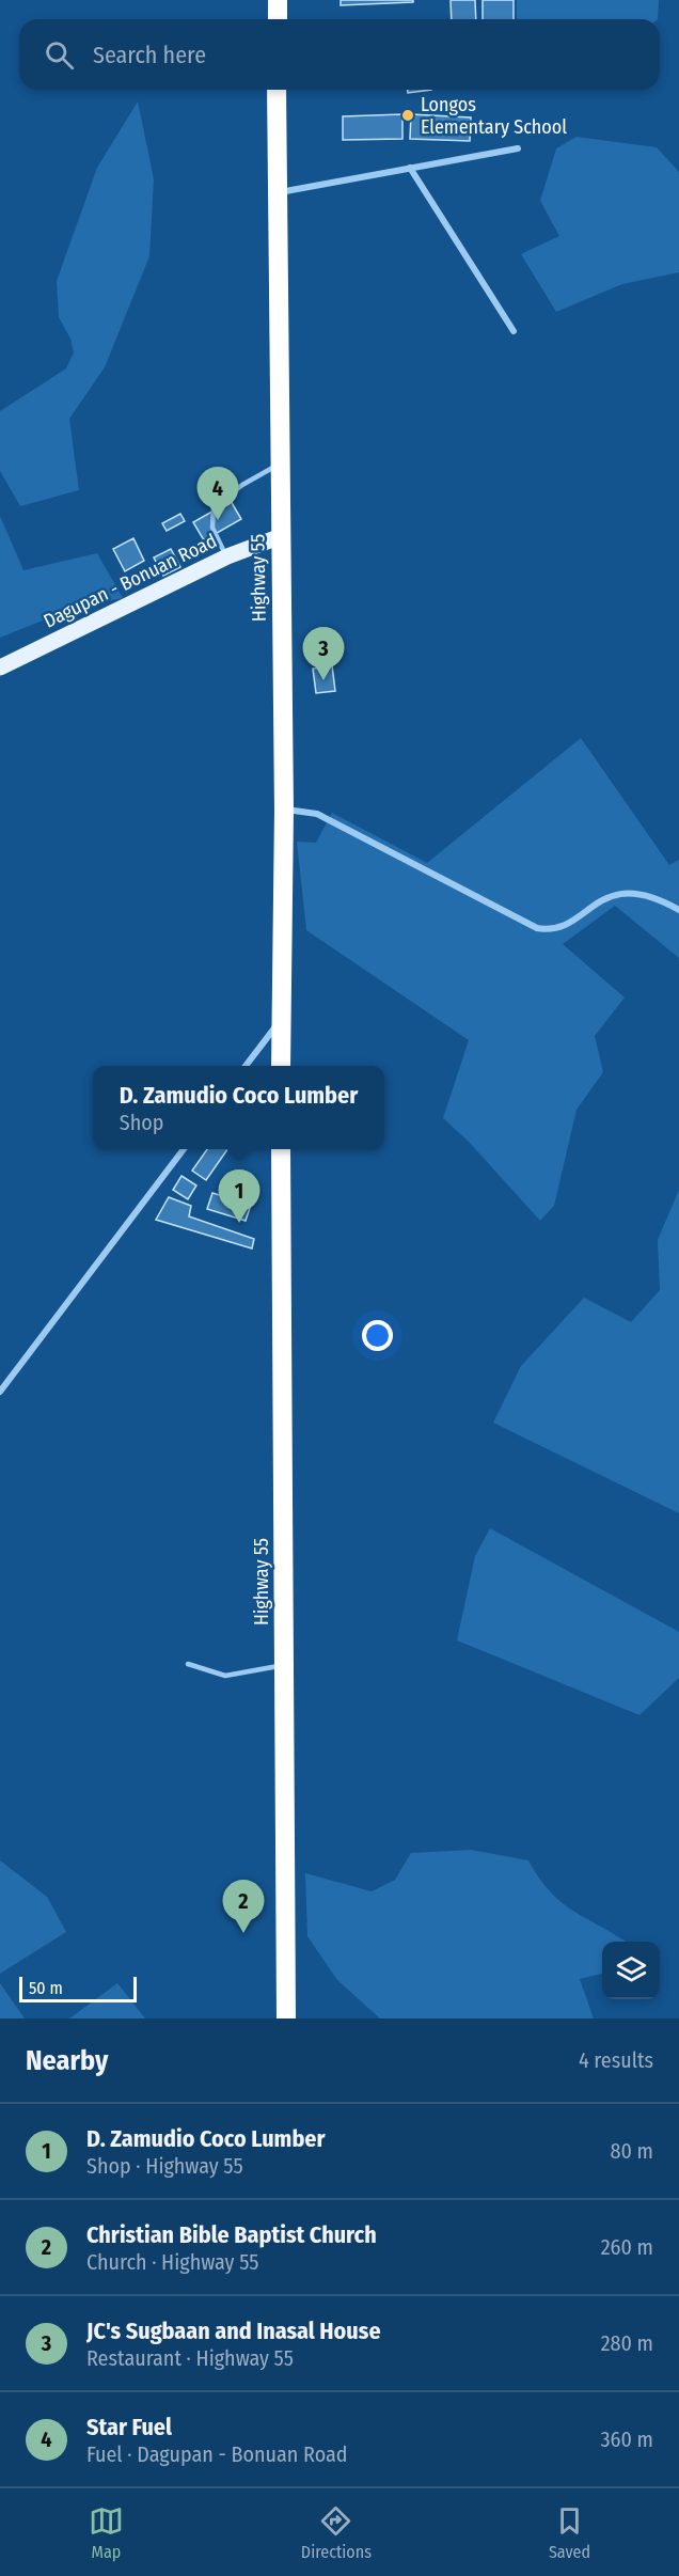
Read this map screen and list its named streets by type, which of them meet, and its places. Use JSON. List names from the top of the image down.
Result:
{
  "streets": {
    "highway": ["Highway 55"],
    "main road": ["Dagupan - Bonuan Road"]
  },
  "crossings": [
    ["Highway 55", "Dagupan - Bonuan Road"]
  ],
  "places": ["Longos Elementary School"],
  "scale_bar": "50 m",
  "page": {
    "search": "Search here",
    "pins": [
      "4",
      "3",
      "1",
      "2"
    ],
    "popup": ["D. Zamudio Coco Lumber", "Shop"],
    "scale": "50 m",
    "heading": ["Nearby", "4 results"],
    "list": [
      {
        "mark": "1",
        "name": "D. Zamudio Coco Lumber",
        "note": "Shop · Highway 55",
        "value": "80 m"
      },
      {
        "mark": "2",
        "name": "Christian Bible Baptist Church",
        "note": "Church · Highway 55",
        "value": "260 m"
      },
      {
        "mark": "3",
        "name": "JC's Sugbaan and Inasal House",
        "note": "Restaurant · Highway 55",
        "value": "280 m"
      },
      {
        "mark": "4",
        "name": "Star Fuel",
        "note": "Fuel · Dagupan - Bonuan Road",
        "value": "360 m"
      }
    ],
    "nav": ["Map", "Directions", "Saved"]
  }
}
